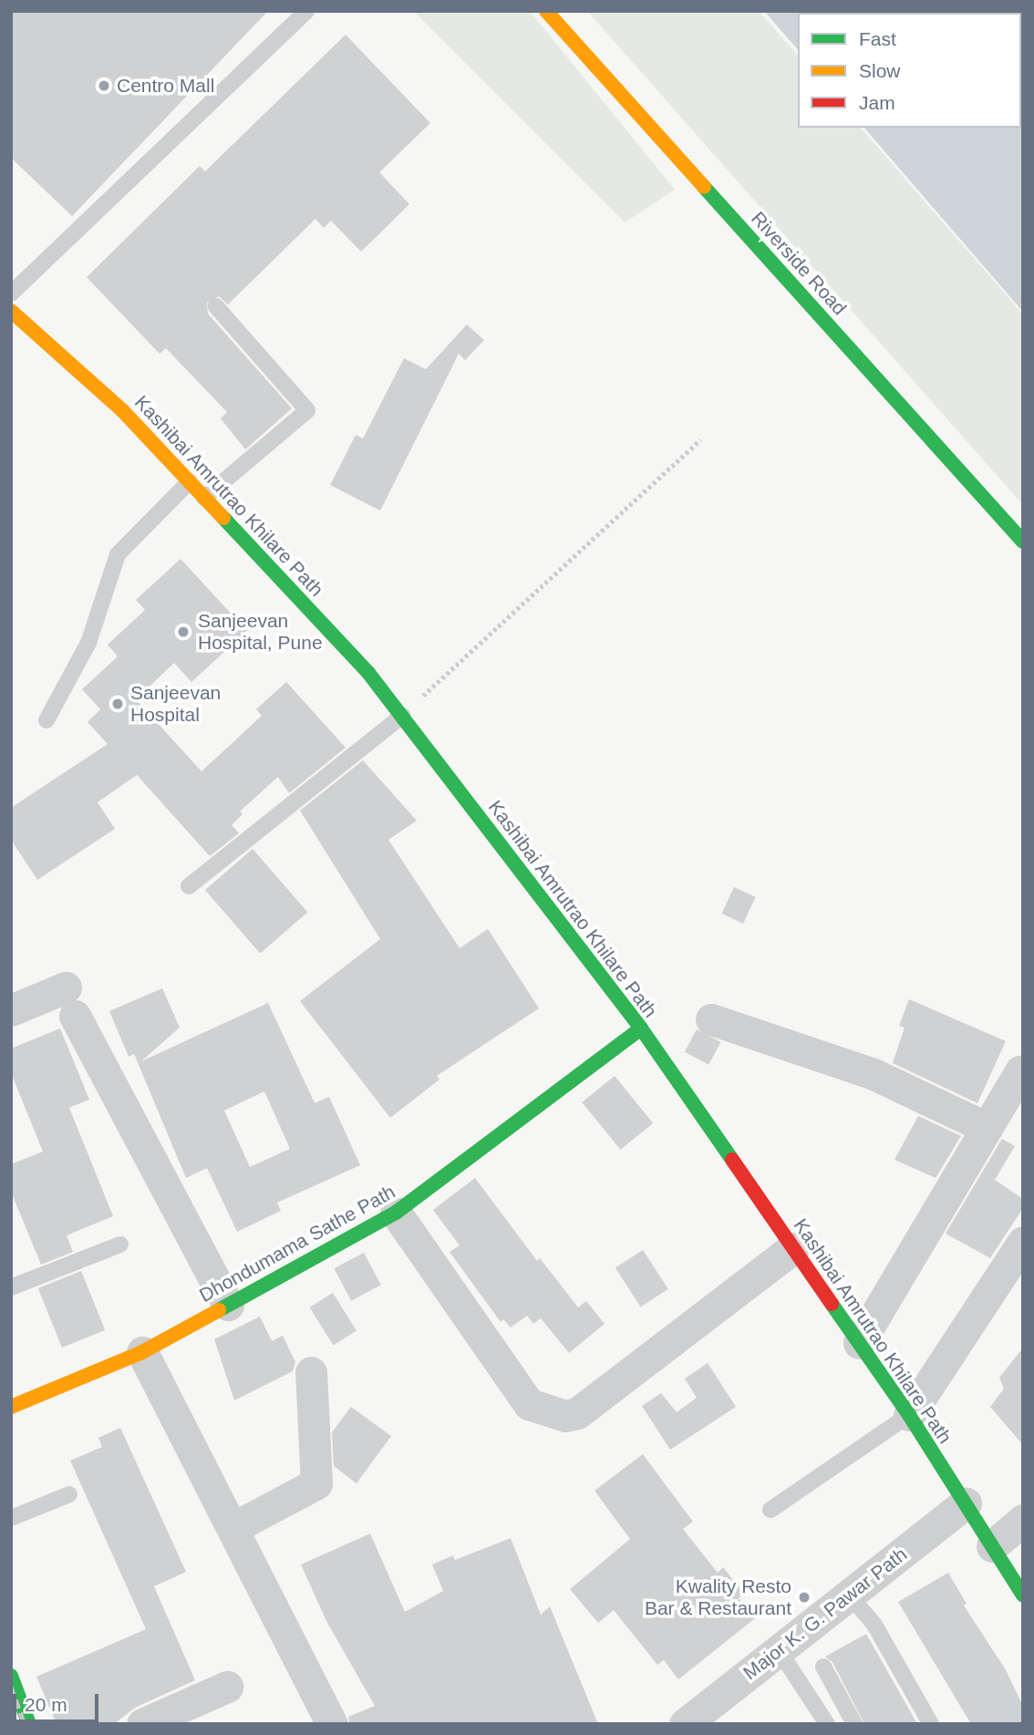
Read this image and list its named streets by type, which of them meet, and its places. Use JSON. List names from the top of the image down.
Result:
{
  "streets": {
    "street": [
      "Riverside Road",
      "Kashibai Amrutrao Khilare Path",
      "Dhondumama Sathe Path",
      "Major K. G. Pawar Path"
    ]
  },
  "crossings": [
    ["Kashibai Amrutrao Khilare Path", "Dhondumama Sathe Path"],
    ["Kashibai Amrutrao Khilare Path", "Major K. G. Pawar Path"]
  ],
  "places": [
    "Centro Mall",
    "Sanjeevan Hospital, Pune",
    "Sanjeevan Hospital",
    "Kwality Resto Bar & Restaurant"
  ],
  "legend": ["Fast", "Slow", "Jam"],
  "scale_bar": "20 m"
}
